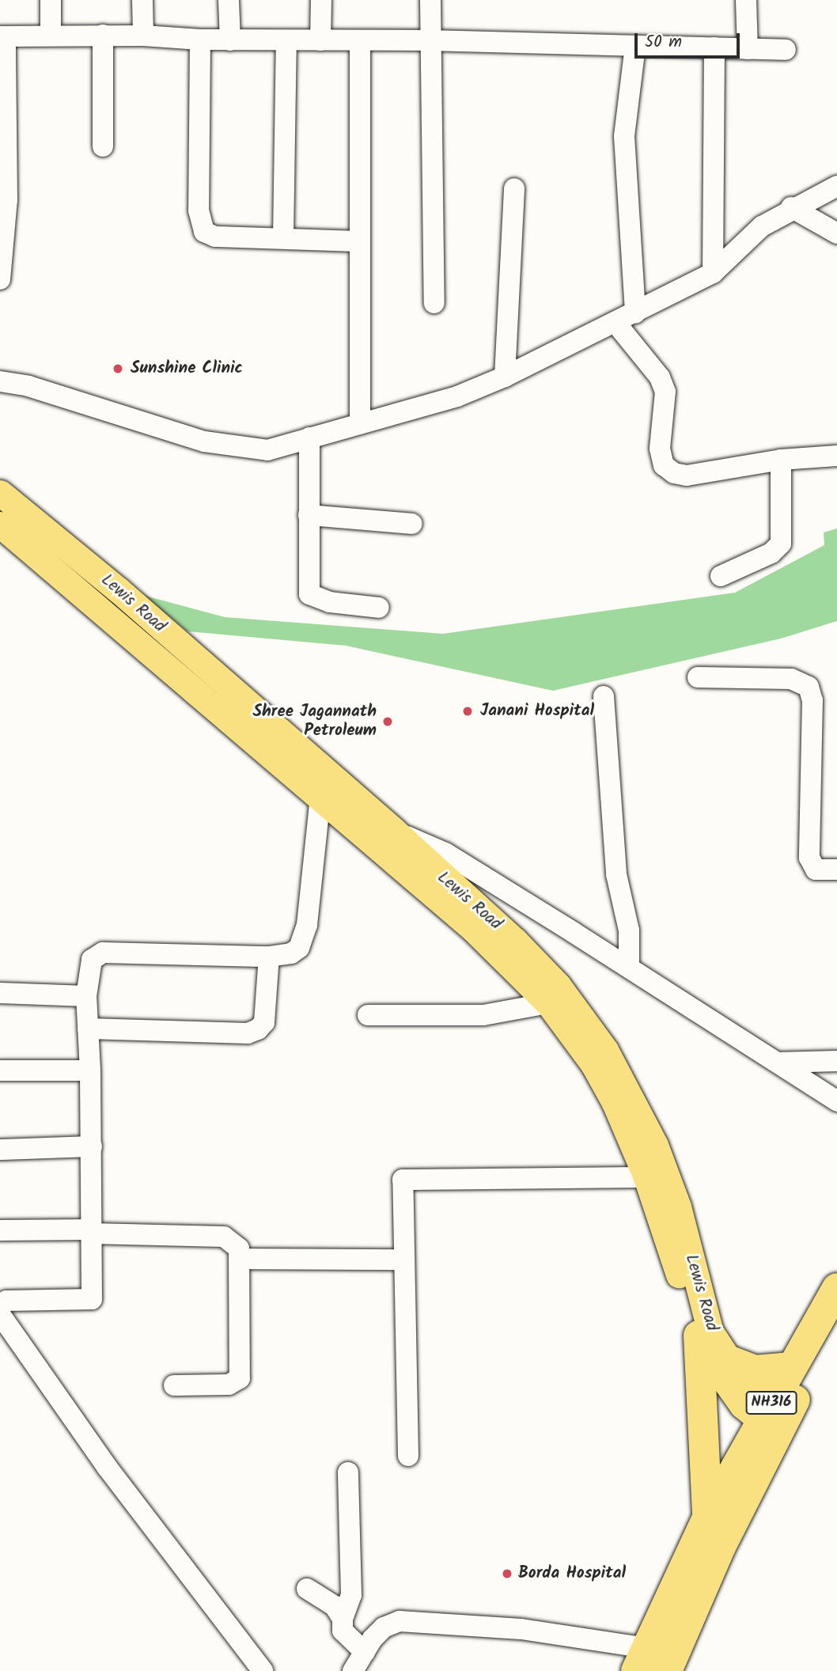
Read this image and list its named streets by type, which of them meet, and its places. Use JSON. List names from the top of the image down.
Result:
{
  "streets": {
    "highway": ["NH316"],
    "main road": ["Lewis Road"]
  },
  "crossings": [
    ["Lewis Road", "NH316"]
  ],
  "places": [
    "Sunshine Clinic",
    "Janani Hospital",
    "Shree Jagannath Petroleum",
    "Borda Hospital"
  ],
  "scale_bar": "50 m"
}
